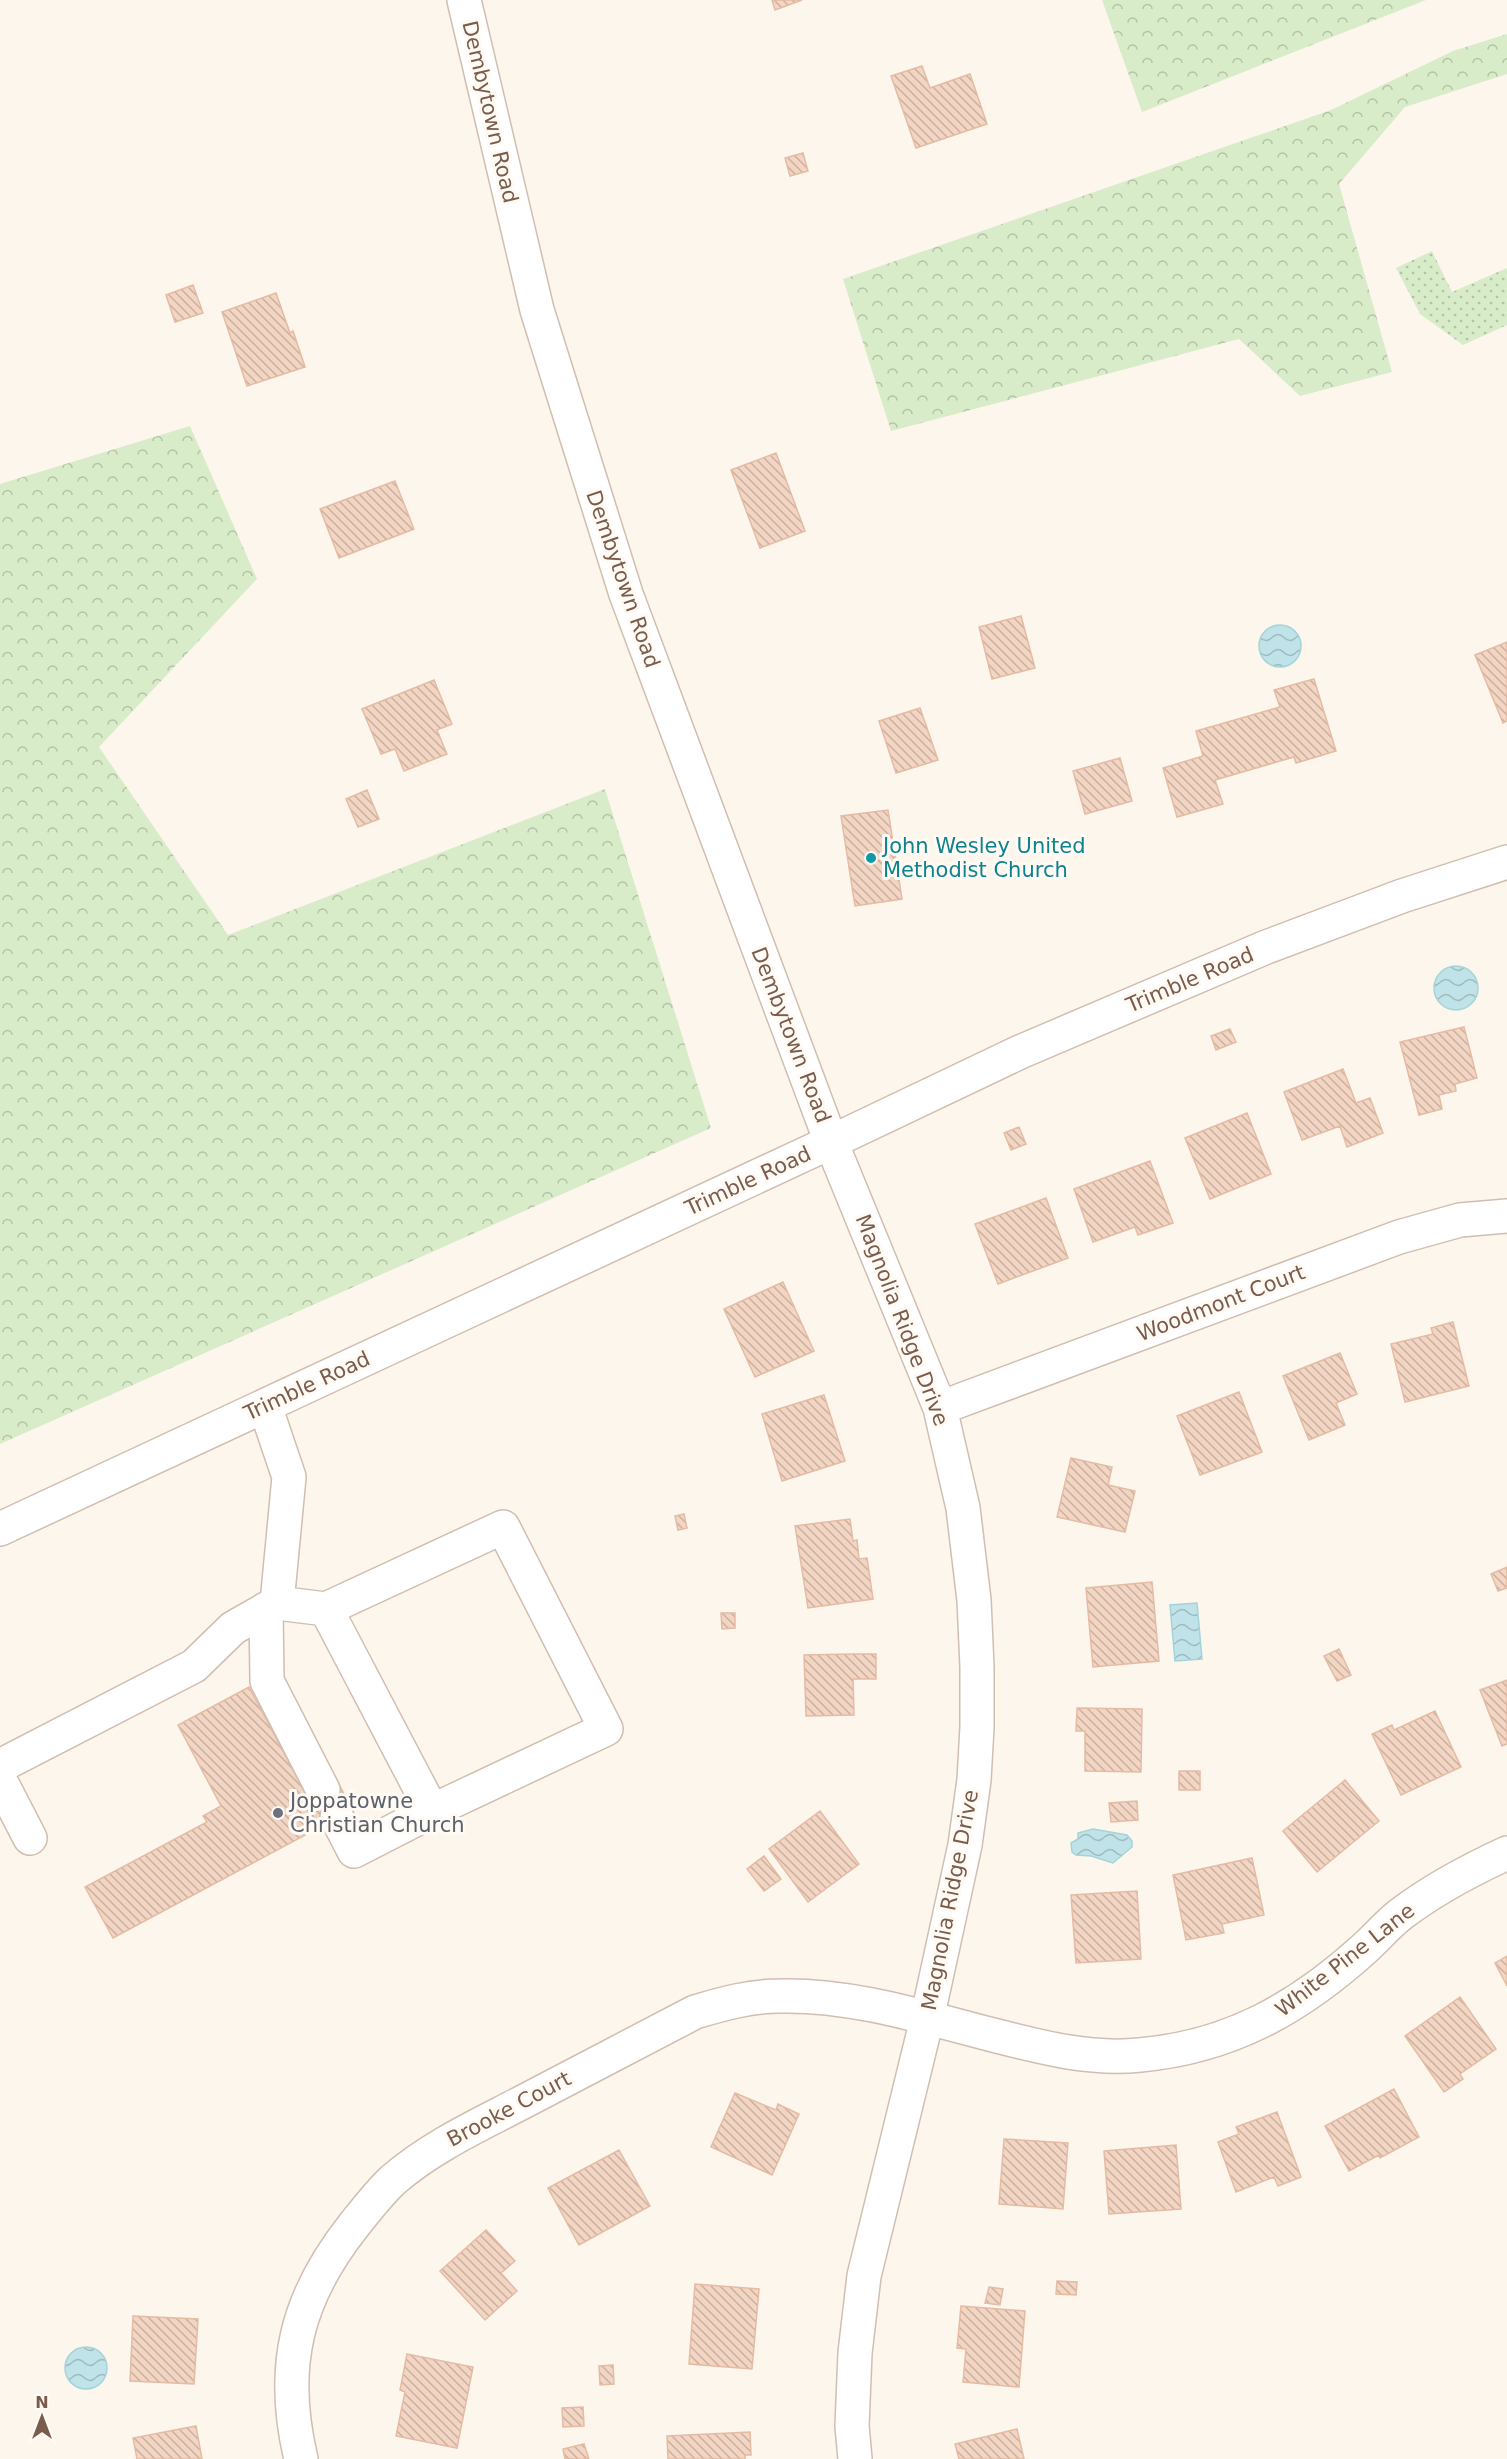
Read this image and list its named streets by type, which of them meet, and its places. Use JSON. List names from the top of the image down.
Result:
{
  "streets": {
    "street": [
      "Dembytown Road",
      "Trimble Road",
      "Woodmont Court",
      "Magnolia Ridge Drive",
      "White Pine Lane",
      "Brooke Court"
    ]
  },
  "crossings": [
    ["Dembytown Road", "Trimble Road"],
    ["Dembytown Road", "Magnolia Ridge Drive"],
    ["Trimble Road", "Magnolia Ridge Drive"],
    ["Woodmont Court", "Magnolia Ridge Drive"],
    ["Magnolia Ridge Drive", "White Pine Lane"],
    ["Magnolia Ridge Drive", "Brooke Court"],
    ["White Pine Lane", "Brooke Court"]
  ],
  "places": ["John Wesley United Methodist Church", "Joppatowne Christian Church"],
  "north": "top"
}
